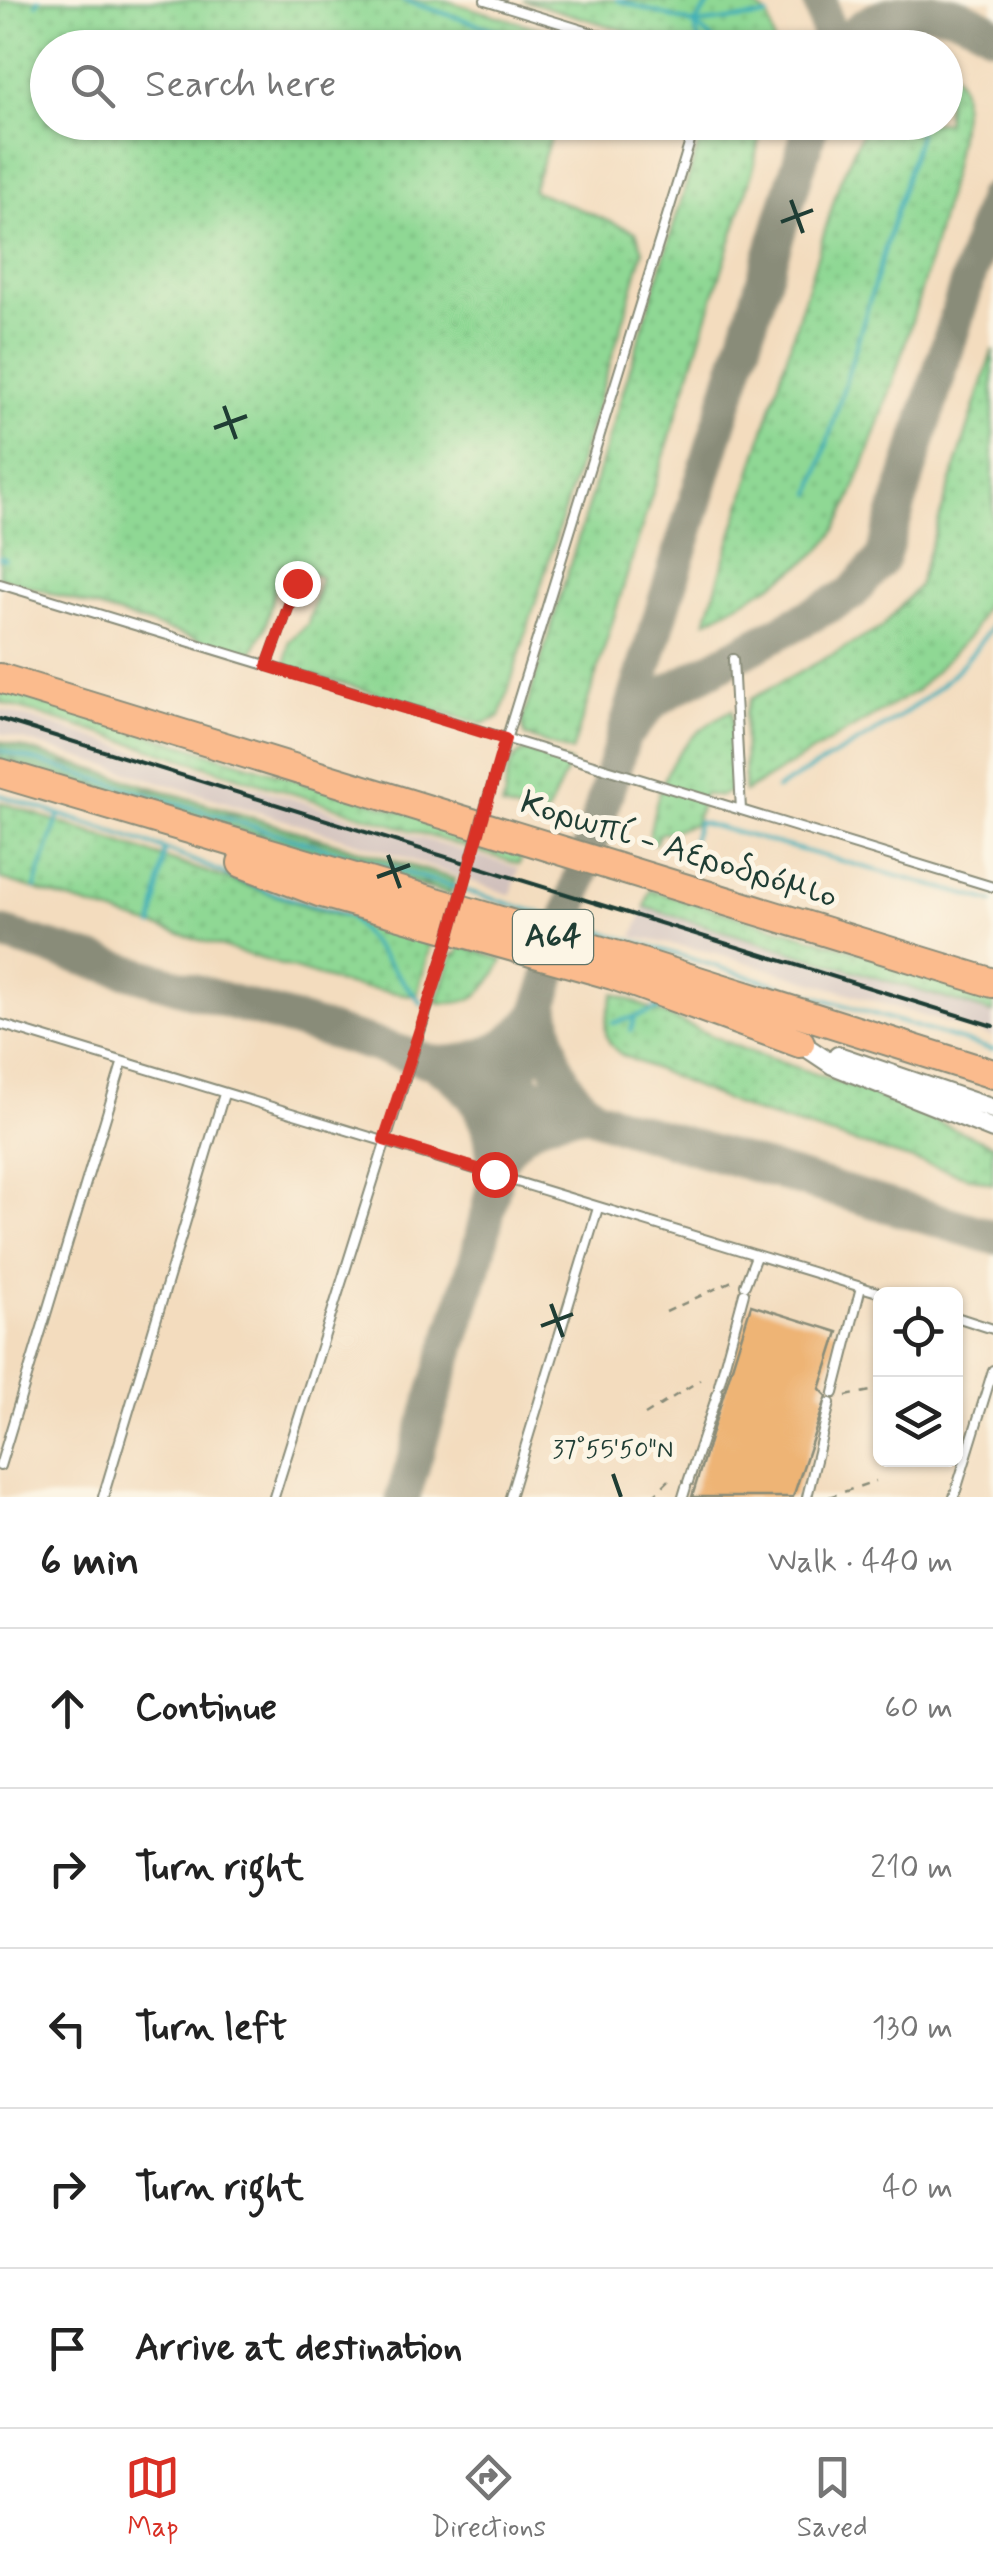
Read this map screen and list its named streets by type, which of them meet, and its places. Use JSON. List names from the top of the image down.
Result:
{
  "streets": {
    "highway": ["Κορωπί - Αεροδρόμιο", "Α64"]
  },
  "page": {
    "search": "Search here",
    "heading": ["6 min", "Walk · 440 m"],
    "list": [
      ["Continue", "60 m"],
      ["Turn right", "210 m"],
      ["Turn left", "130 m"],
      ["Turn right", "40 m"],
      "Arrive at destination"
    ],
    "nav": ["Map", "Directions", "Saved"]
  },
  "coordinates": ["37°55'50\"N"]
}
